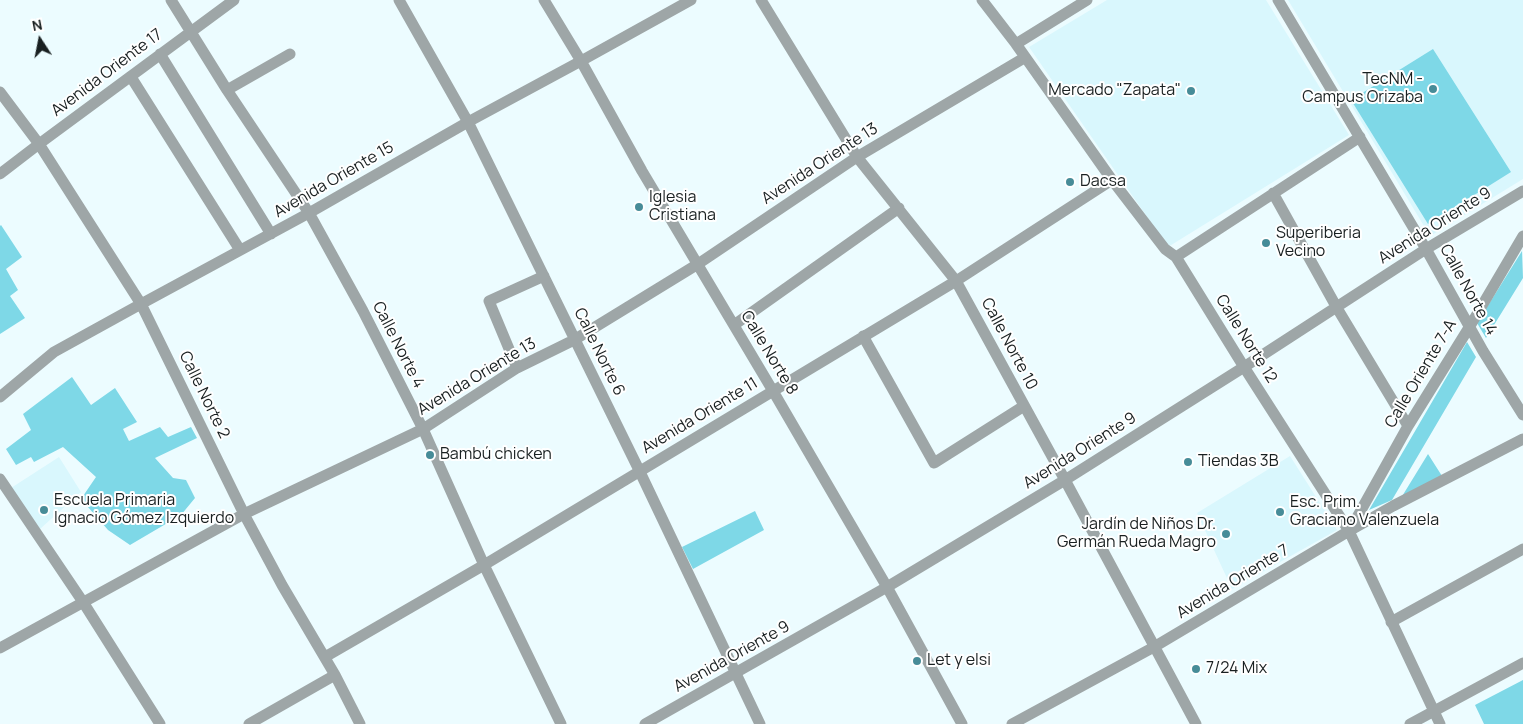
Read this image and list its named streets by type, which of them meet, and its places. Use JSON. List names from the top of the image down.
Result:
{
  "streets": {
    "street": [
      "Avenida Oriente 17",
      "Avenida Oriente 13",
      "Avenida Oriente 15",
      "Avenida Oriente 9",
      "Calle Norte 14",
      "Calle Norte 12",
      "Calle Norte 10",
      "Calle Norte 4",
      "Calle Norte 6",
      "Calle Norte 8",
      "Calle Oriente 7-A",
      "Calle Norte 2",
      "Avenida Oriente 11",
      "Avenida Oriente 7"
    ]
  },
  "crossings": [
    ["Avenida Oriente 17", "Calle Norte 4"],
    ["Avenida Oriente 17", "Calle Norte 2"],
    ["Avenida Oriente 13", "Calle Norte 12"],
    ["Avenida Oriente 13", "Calle Norte 10"],
    ["Avenida Oriente 13", "Calle Norte 4"],
    ["Avenida Oriente 13", "Calle Norte 6"],
    ["Avenida Oriente 13", "Calle Norte 8"],
    ["Avenida Oriente 13", "Calle Norte 2"],
    ["Avenida Oriente 15", "Calle Norte 4"],
    ["Avenida Oriente 15", "Calle Norte 6"],
    ["Avenida Oriente 15", "Calle Norte 8"],
    ["Avenida Oriente 15", "Calle Norte 2"],
    ["Avenida Oriente 9", "Calle Norte 14"],
    ["Avenida Oriente 9", "Calle Norte 12"],
    ["Avenida Oriente 9", "Calle Norte 10"],
    ["Avenida Oriente 9", "Calle Norte 6"],
    ["Avenida Oriente 9", "Calle Norte 8"],
    ["Calle Norte 14", "Calle Oriente 7-A"],
    ["Calle Norte 12", "Calle Oriente 7-A"],
    ["Calle Norte 12", "Avenida Oriente 11"],
    ["Calle Norte 12", "Avenida Oriente 7"],
    ["Calle Norte 10", "Avenida Oriente 11"],
    ["Calle Norte 10", "Avenida Oriente 7"],
    ["Calle Norte 4", "Avenida Oriente 11"],
    ["Calle Norte 6", "Avenida Oriente 11"],
    ["Calle Norte 8", "Avenida Oriente 11"],
    ["Calle Oriente 7-A", "Avenida Oriente 7"],
    ["Calle Norte 2", "Avenida Oriente 11"]
  ],
  "places": [
    "TecNM - Campus Orizaba",
    "Mercado \"Zapata\"",
    "Dacsa",
    "Iglesia Cristiana",
    "Superiberia Vecino",
    "Bambú chicken",
    "Tiendas 3B",
    "Escuela Primaria Ignacio Gómez Izquierdo",
    "Esc. Prim. Graciano Valenzuela",
    "Jardín de Niños Dr. Germán Rueda Magro",
    "Let y elsi",
    "7/24 Mix"
  ],
  "north": "top"
}
